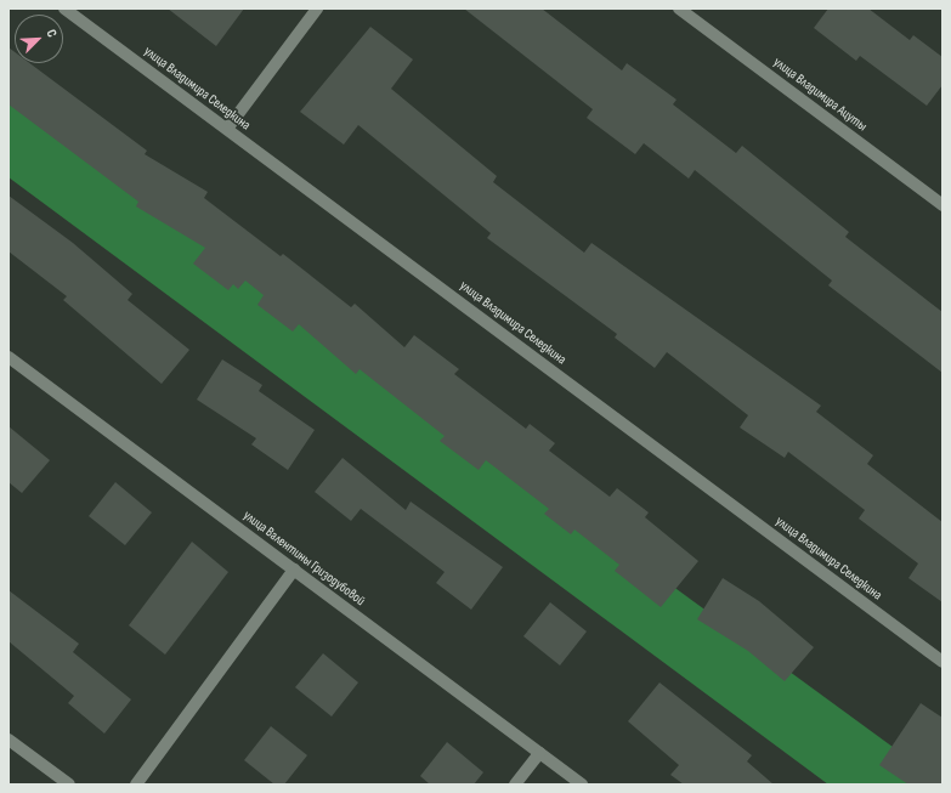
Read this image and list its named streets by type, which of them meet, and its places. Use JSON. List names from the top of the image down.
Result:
{
  "streets": {
    "street": ["улица Владимира Селедкина", "улица Владимира Ацуты", "улица Валентины Гризодубовой"]
  },
  "north": "top right"
}
